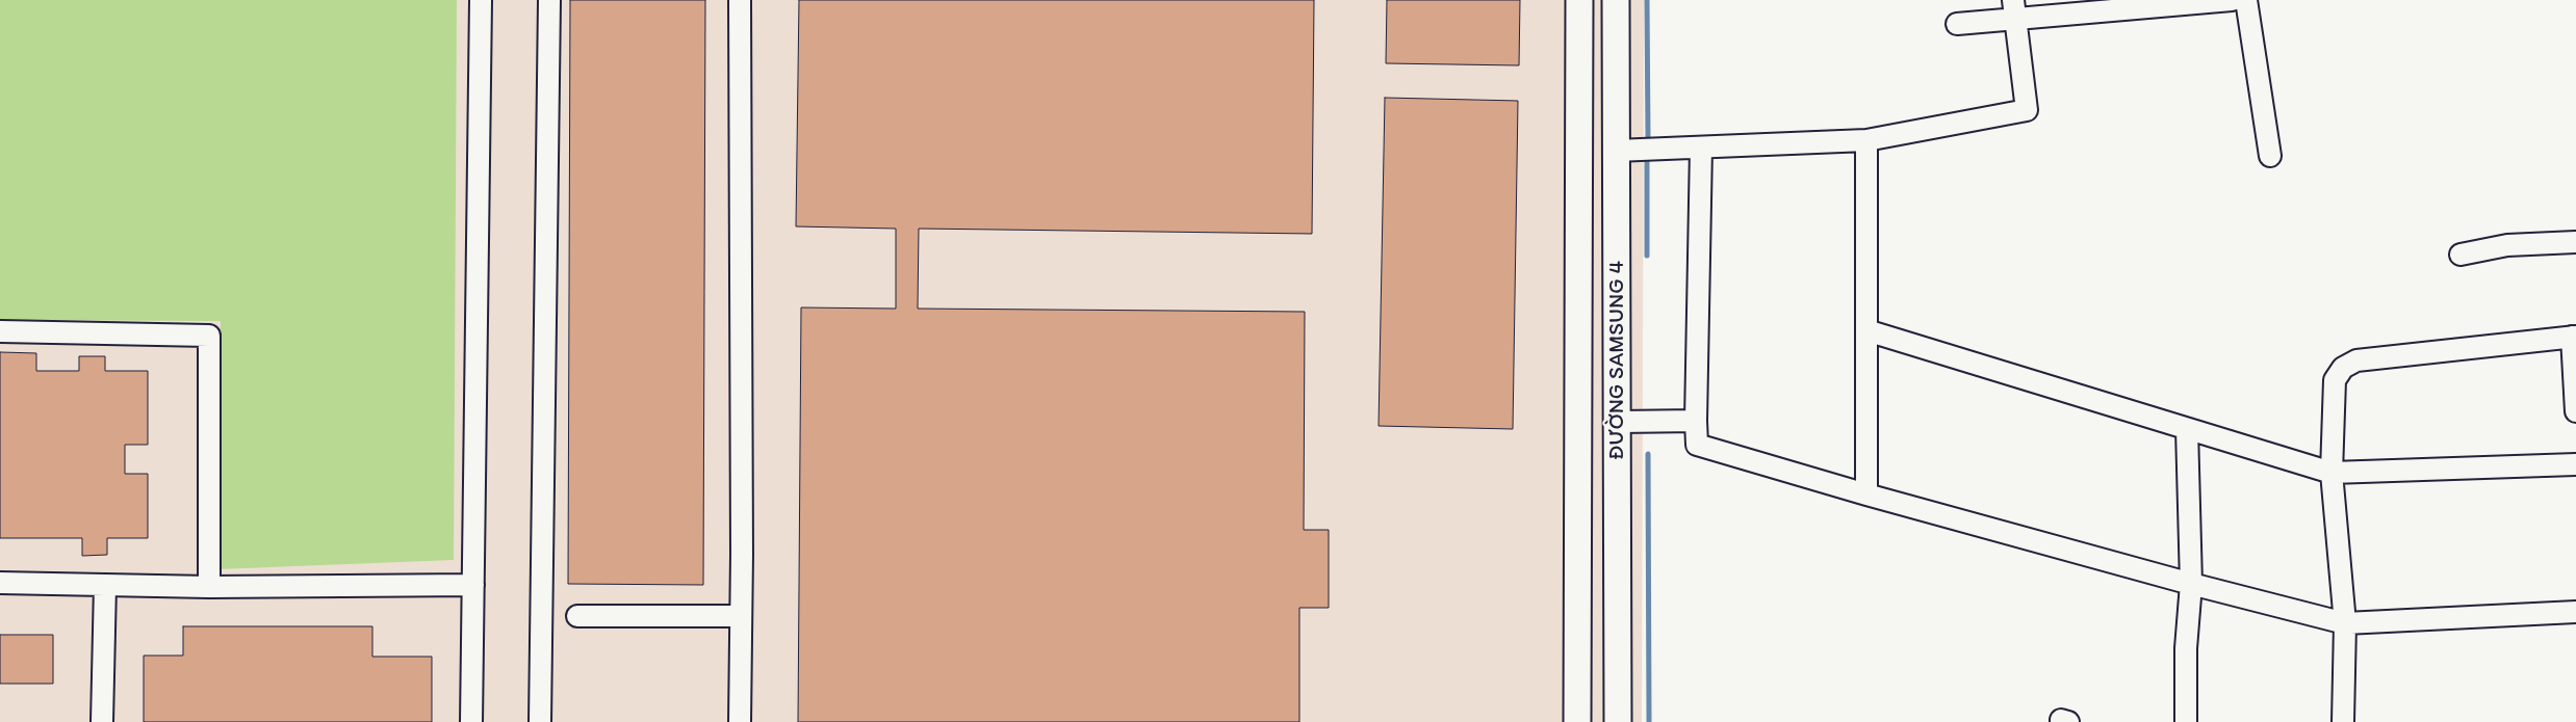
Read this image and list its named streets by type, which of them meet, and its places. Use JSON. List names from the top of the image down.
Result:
{
  "streets": {
    "main road": ["ĐƯỜNG SAMSUNG 4"]
  }
}
